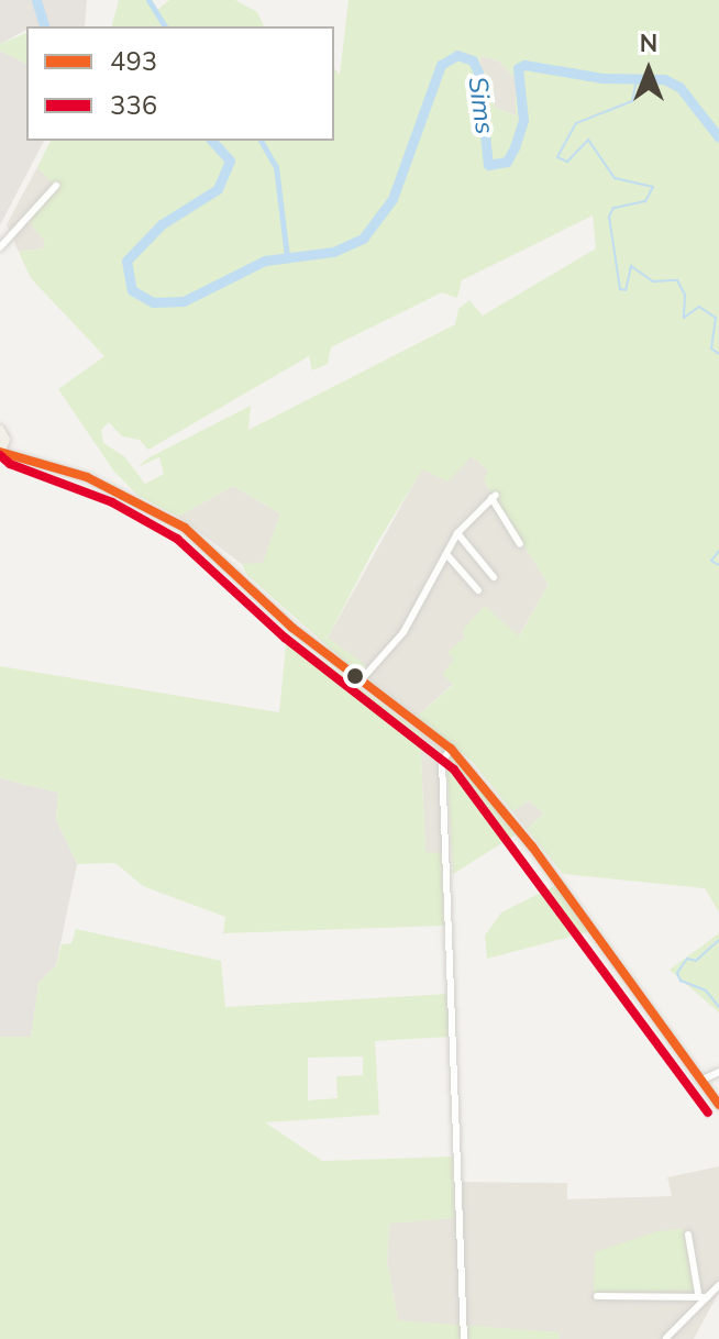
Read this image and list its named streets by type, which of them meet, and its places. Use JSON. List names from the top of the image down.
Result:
{
  "water": ["Sims"],
  "lines": ["transit line 493", "transit line 336"],
  "legend": ["493", "336"],
  "north": "top"
}
